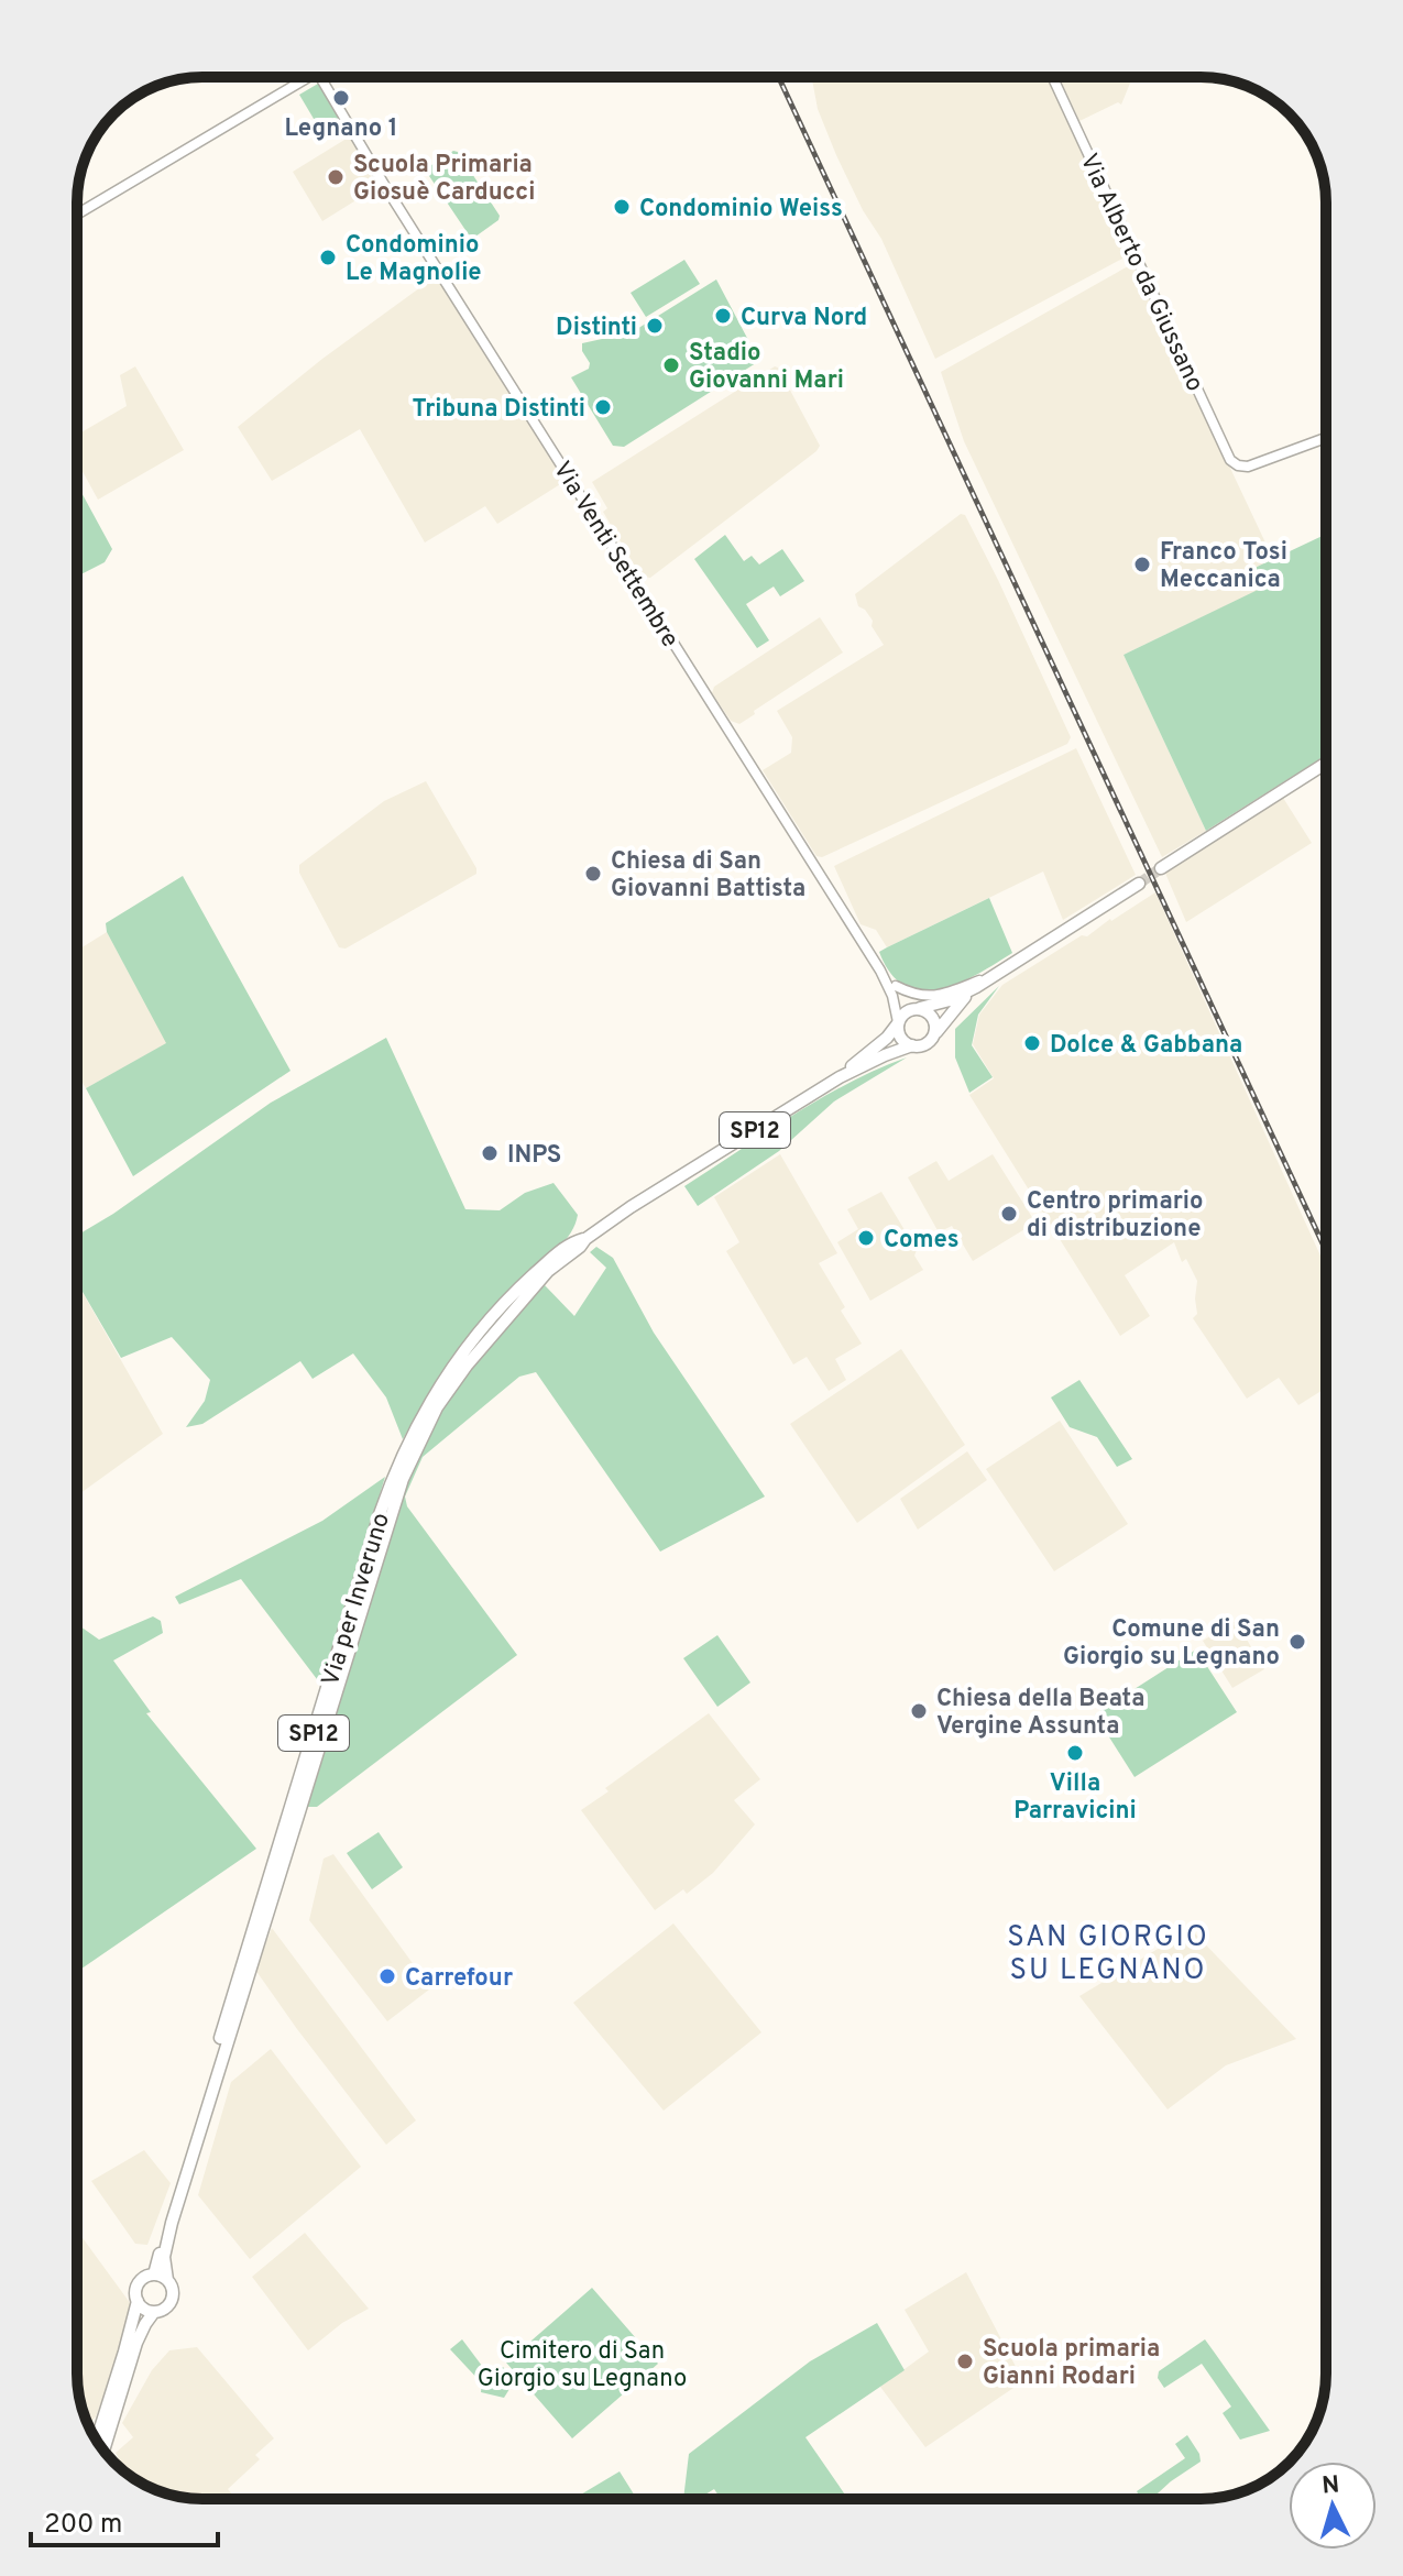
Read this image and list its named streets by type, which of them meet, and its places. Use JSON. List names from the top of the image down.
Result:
{
  "streets": {
    "main road": ["SP12", "Via per Inveruno"],
    "street": ["Via Alberto da Giussano", "Via Venti Settembre"]
  },
  "crossings": [
    ["Via Venti Settembre", "Via per Inveruno"]
  ],
  "districts": ["SAN GIORGIO SU LEGNANO"],
  "parks": ["Cimitero di San Giorgio su Legnano"],
  "places": [
    "Legnano 1",
    "Scuola Primaria Giosuè Carducci",
    "Condominio Weiss",
    "Condominio Le Magnolie",
    "Curva Nord",
    "Distinti",
    "Stadio Giovanni Mari",
    "Tribuna Distinti",
    "Franco Tosi Meccanica",
    "Chiesa di San Giovanni Battista",
    "Dolce & Gabbana",
    "INPS",
    "Centro primario di distribuzione",
    "Comes",
    "Comune di San Giorgio su Legnano",
    "Chiesa della Beata Vergine Assunta",
    "Villa Parravicini",
    "Carrefour",
    "Scuola primaria Gianni Rodari"
  ],
  "scale_bar": "200 m",
  "north": "top"
}
